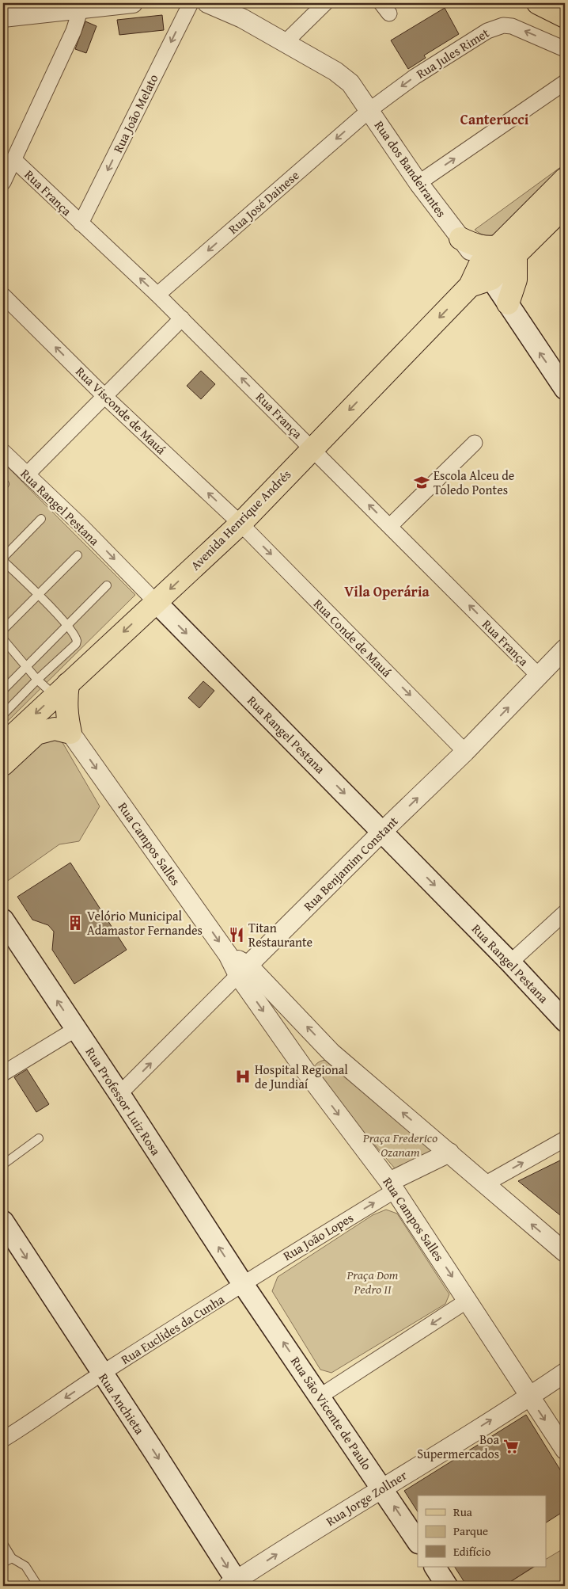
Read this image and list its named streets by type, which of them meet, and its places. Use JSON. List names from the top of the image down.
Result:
{
  "streets": {
    "main road": [
      "Rua dos Bandeirantes",
      "Rua Rangel Pestana",
      "Avenida Henrique Andrés",
      "Rua Professor Luiz Rosa",
      "Rua Anchieta",
      "Rua São Vicente de Paulo"
    ],
    "street": [
      "Rua Jules Rimet",
      "Rua João Melato",
      "Rua França",
      "Rua José Dainese",
      "Rua Visconde de Mauá",
      "Rua Conde de Mauá",
      "Rua Campos Salles",
      "Rua Benjamim Constant",
      "Rua João Lopes",
      "Rua Euclides da Cunha",
      "Rua Jorge Zollner"
    ]
  },
  "crossings": [
    ["Rua Jules Rimet", "Rua dos Bandeirantes"],
    ["Rua Jules Rimet", "Rua José Dainese"],
    ["Rua João Melato", "Rua França"],
    ["Rua dos Bandeirantes", "Rua José Dainese"],
    ["Rua dos Bandeirantes", "Avenida Henrique Andrés"],
    ["Rua França", "Rua José Dainese"],
    ["Rua França", "Avenida Henrique Andrés"],
    ["Rua França", "Rua Benjamim Constant"],
    ["Rua Visconde de Mauá", "Avenida Henrique Andrés"],
    ["Rua Visconde de Mauá", "Rua Conde de Mauá"],
    ["Rua Rangel Pestana", "Avenida Henrique Andrés"],
    ["Rua Rangel Pestana", "Rua Benjamim Constant"],
    ["Avenida Henrique Andrés", "Rua Conde de Mauá"],
    ["Rua Conde de Mauá", "Rua Benjamim Constant"],
    ["Rua Campos Salles", "Rua Benjamim Constant"],
    ["Rua Campos Salles", "Rua João Lopes"],
    ["Rua Campos Salles", "Rua Jorge Zollner"],
    ["Rua Benjamim Constant", "Rua Professor Luiz Rosa"],
    ["Rua Professor Luiz Rosa", "Rua João Lopes"],
    ["Rua Professor Luiz Rosa", "Rua Euclides da Cunha"],
    ["Rua Professor Luiz Rosa", "Rua São Vicente de Paulo"],
    ["Rua João Lopes", "Rua Euclides da Cunha"],
    ["Rua João Lopes", "Rua São Vicente de Paulo"],
    ["Rua Euclides da Cunha", "Rua Anchieta"],
    ["Rua Euclides da Cunha", "Rua São Vicente de Paulo"],
    ["Rua Anchieta", "Rua Jorge Zollner"],
    ["Rua São Vicente de Paulo", "Rua Jorge Zollner"]
  ],
  "one_way": [
    "Rua França",
    "Rua José Dainese",
    "Rua Visconde de Mauá",
    "Rua Rangel Pestana",
    "Avenida Henrique Andrés",
    "Rua Conde de Mauá",
    "Rua Benjamim Constant",
    "Rua Professor Luiz Rosa",
    "Rua João Lopes",
    "Rua Euclides da Cunha",
    "Rua Anchieta",
    "Rua São Vicente de Paulo"
  ],
  "districts": ["Canterucci", "Vila Operária"],
  "parks": ["Praça Frederico Ozanam", "Praça Dom Pedro II"],
  "places": {
    "school or university": ["Escola Alceu de Toledo Pontes"],
    "building": ["Velório Municipal Adamastor Fernandes"],
    "restaurant": ["Titan Restaurante"],
    "hospital": ["Hospital Regional de Jundiaí"],
    "supermarket": ["Boa Supermercados"]
  },
  "legend": ["Rua", "Parque", "Edifício"]
}
